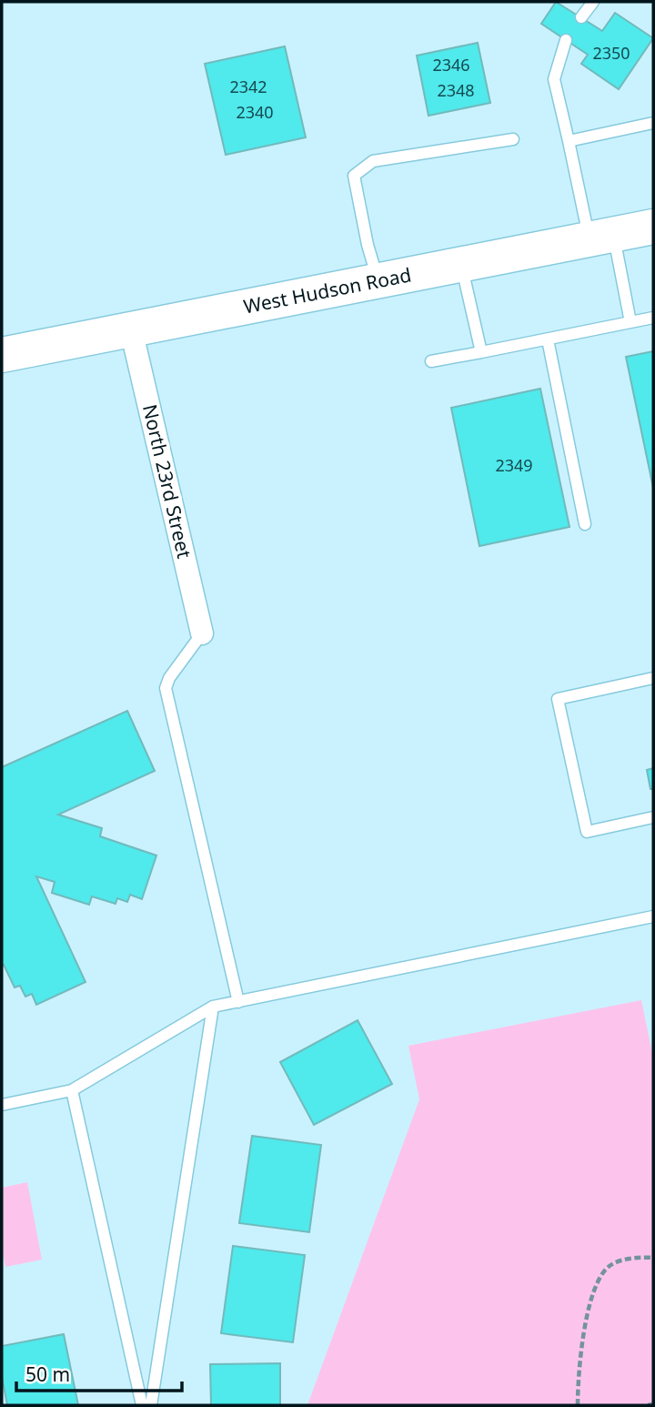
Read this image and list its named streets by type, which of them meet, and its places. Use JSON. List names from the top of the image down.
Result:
{
  "streets": {
    "highway": ["West Hudson Road"],
    "street": ["North 23rd Street"]
  },
  "crossings": [
    ["West Hudson Road", "North 23rd Street"]
  ],
  "house_numbers": [
    "2350",
    "2346",
    "2342",
    "2348",
    "2340",
    "2349"
  ],
  "scale_bar": "50 m"
}
